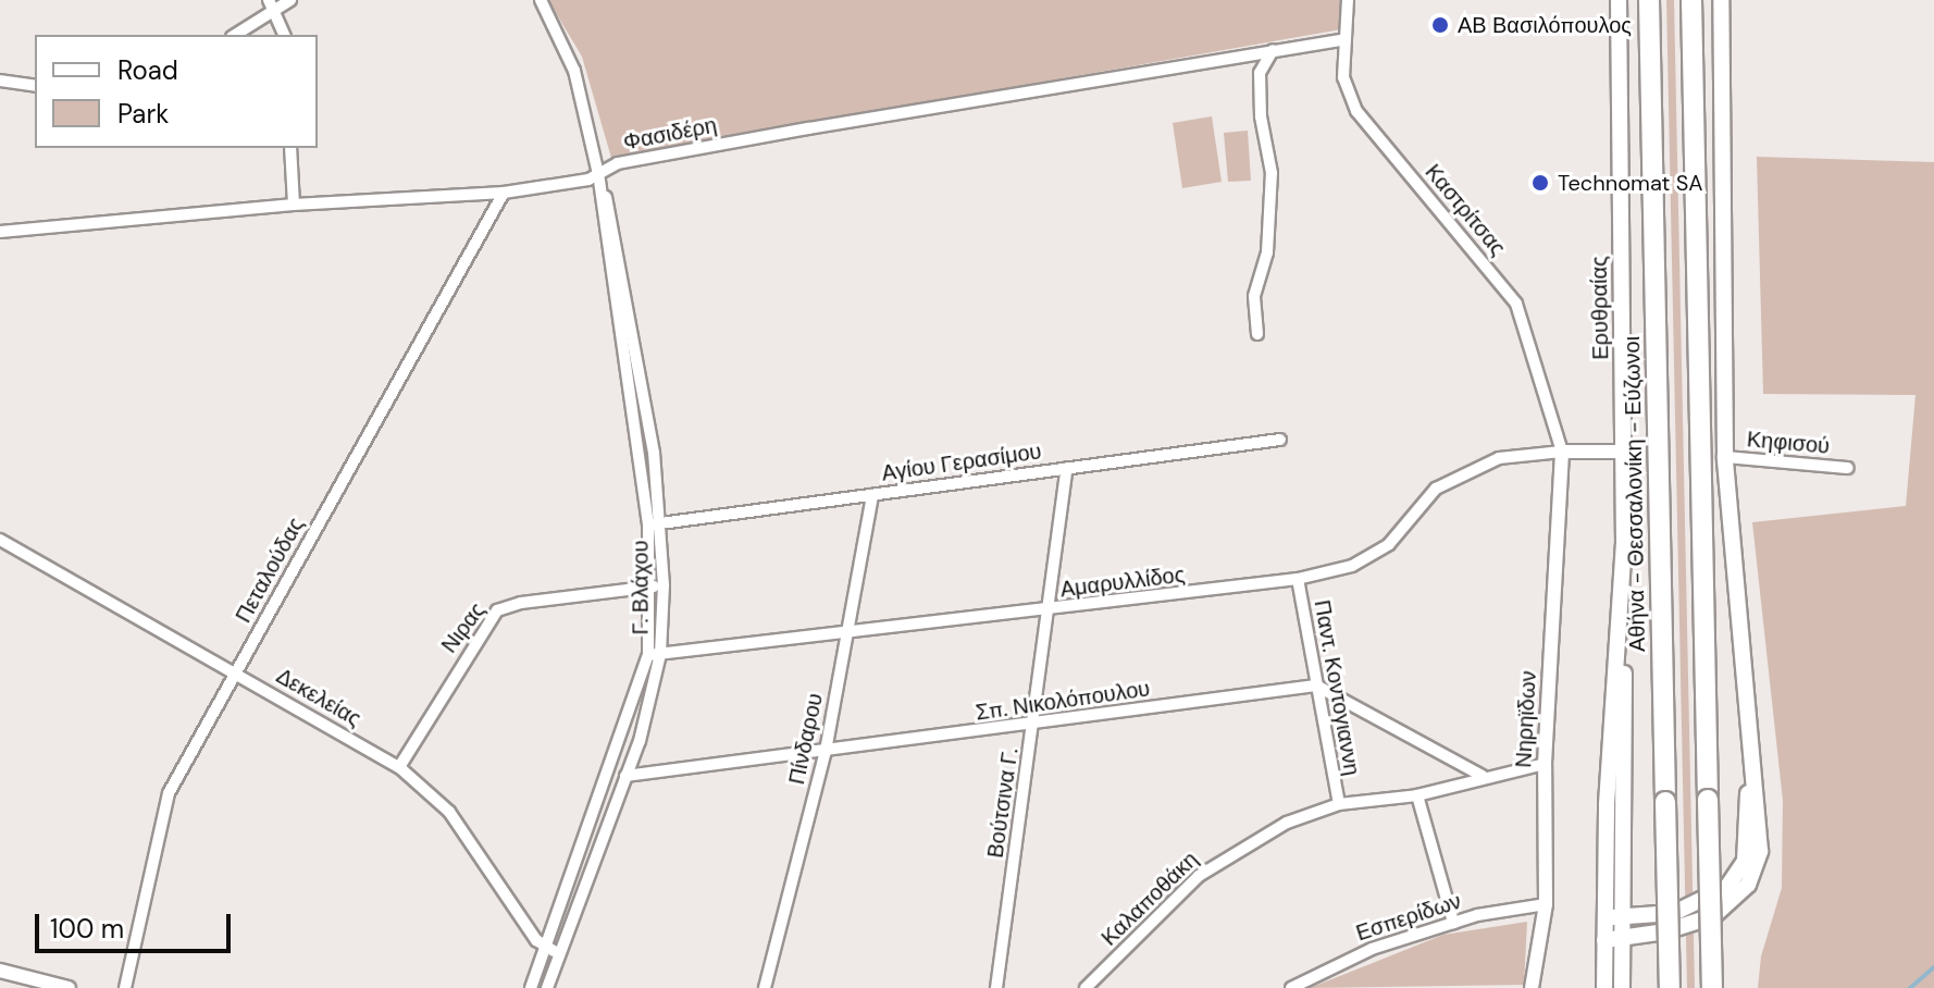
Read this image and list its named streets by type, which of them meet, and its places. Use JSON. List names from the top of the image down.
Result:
{
  "streets": {
    "highway": ["Αθήνα - Θεσσαλονίκη - Εύζωνοι"],
    "main road": ["Ερυθραίας"],
    "street": [
      "Φασιδέρη",
      "Καστρίτσας",
      "Κηφισού",
      "Αγίου Γερασίμου",
      "Πεταλούδας",
      "Αμαρυλλίδος",
      "Γ. Βλάχου",
      "Νιρας",
      "Παντ. Κοντογιαννη",
      "Δεκελείας",
      "Σπ. Νικολόπουλου",
      "Νηρηϊδων",
      "Πίνδαρου",
      "Βούτσινα Γ.",
      "Καλαποθάκη",
      "Εσπερίδων"
    ]
  },
  "crossings": [
    ["Φασιδέρη", "Καστρίτσας"],
    ["Φασιδέρη", "Πεταλούδας"],
    ["Φασιδέρη", "Γ. Βλάχου"],
    ["Καστρίτσας", "Αμαρυλλίδος"],
    ["Καστρίτσας", "Νηρηϊδων"],
    ["Αγίου Γερασίμου", "Γ. Βλάχου"],
    ["Αγίου Γερασίμου", "Πίνδαρου"],
    ["Αγίου Γερασίμου", "Βούτσινα Γ."],
    ["Πεταλούδας", "Δεκελείας"],
    ["Αμαρυλλίδος", "Γ. Βλάχου"],
    ["Αμαρυλλίδος", "Παντ. Κοντογιαννη"],
    ["Αμαρυλλίδος", "Νηρηϊδων"],
    ["Αμαρυλλίδος", "Πίνδαρου"],
    ["Αμαρυλλίδος", "Βούτσινα Γ."],
    ["Γ. Βλάχου", "Νιρας"],
    ["Γ. Βλάχου", "Δεκελείας"],
    ["Γ. Βλάχου", "Σπ. Νικολόπουλου"],
    ["Νιρας", "Δεκελείας"],
    ["Παντ. Κοντογιαννη", "Σπ. Νικολόπουλου"],
    ["Παντ. Κοντογιαννη", "Καλαποθάκη"],
    ["Σπ. Νικολόπουλου", "Πίνδαρου"],
    ["Σπ. Νικολόπουλου", "Βούτσινα Γ."],
    ["Νηρηϊδων", "Καλαποθάκη"],
    ["Νηρηϊδων", "Εσπερίδων"]
  ],
  "places": ["ΑΒ Βασιλόπουλος", "Technomat SA"],
  "legend": ["Road", "Park"],
  "scale_bar": "100 m"
}
